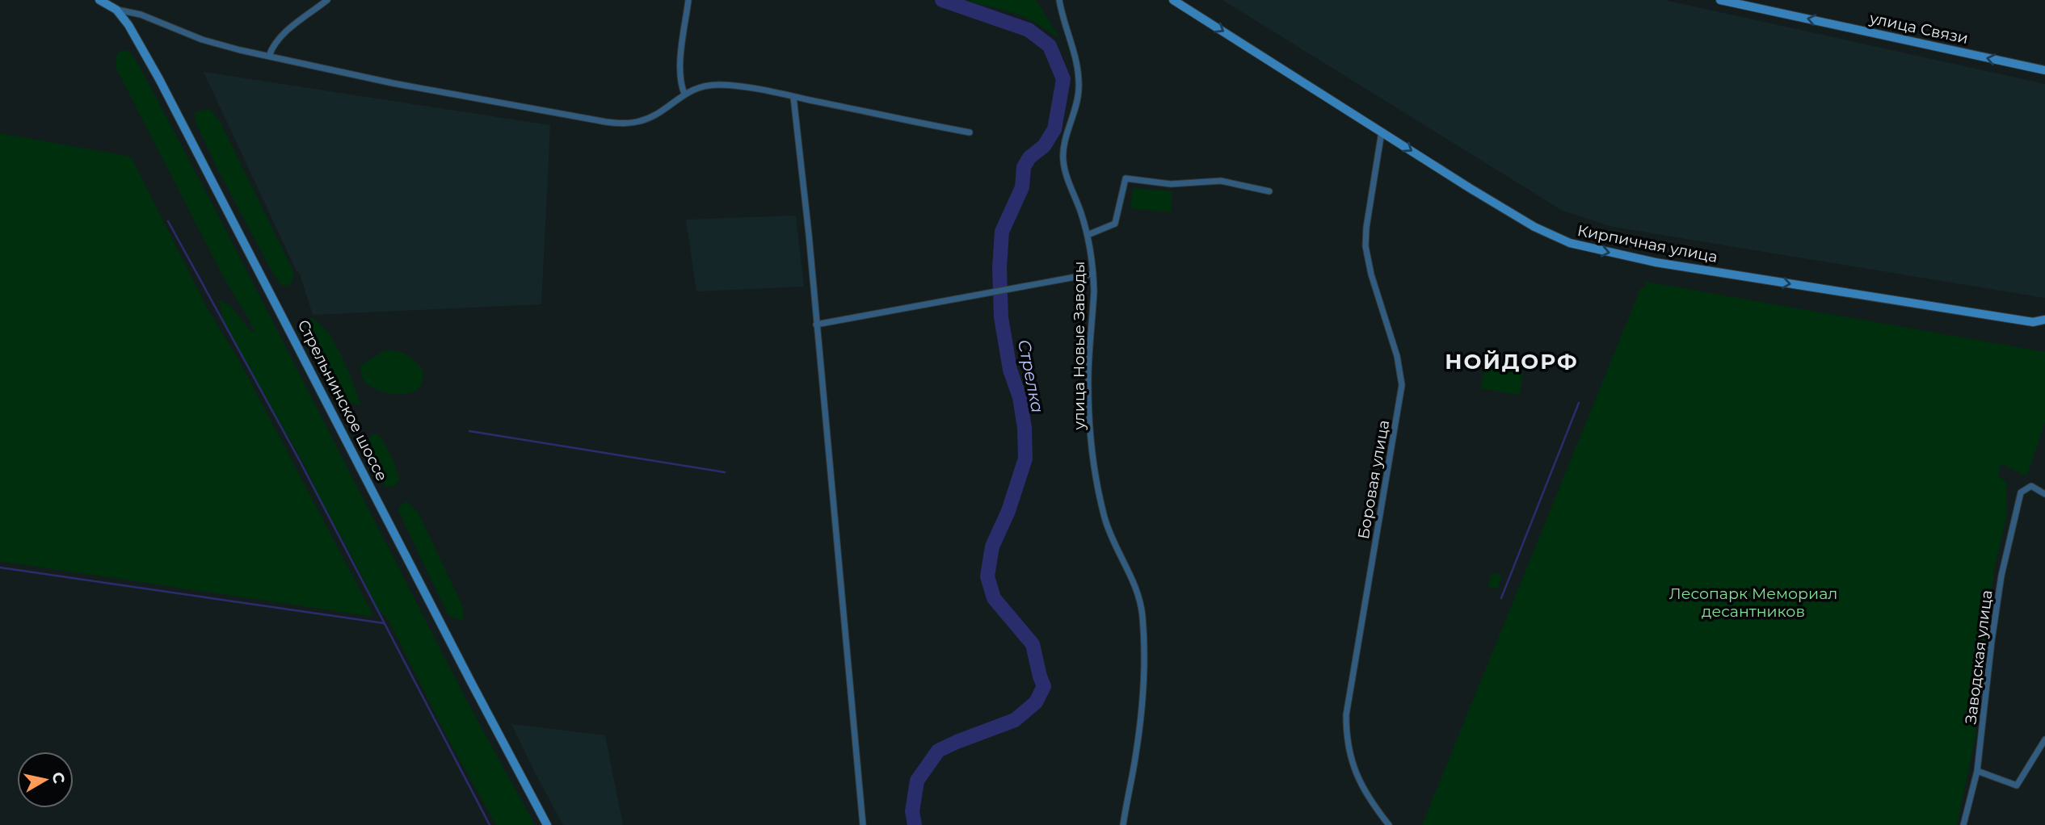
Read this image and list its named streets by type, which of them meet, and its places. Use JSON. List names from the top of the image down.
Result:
{
  "streets": {
    "street": [
      "улица Связи",
      "Кирпичная улица",
      "улица Новые Заводы",
      "Стрельнинское шоссе",
      "Боровая улица",
      "Заводская улица"
    ]
  },
  "crossings": [
    ["Кирпичная улица", "Боровая улица"]
  ],
  "one_way": ["улица Связи", "Кирпичная улица"],
  "districts": ["НОЙДОРФ"],
  "water": ["Стрелка"],
  "parks": ["Лесопарк Мемориал десантников"],
  "north": "right"
}
